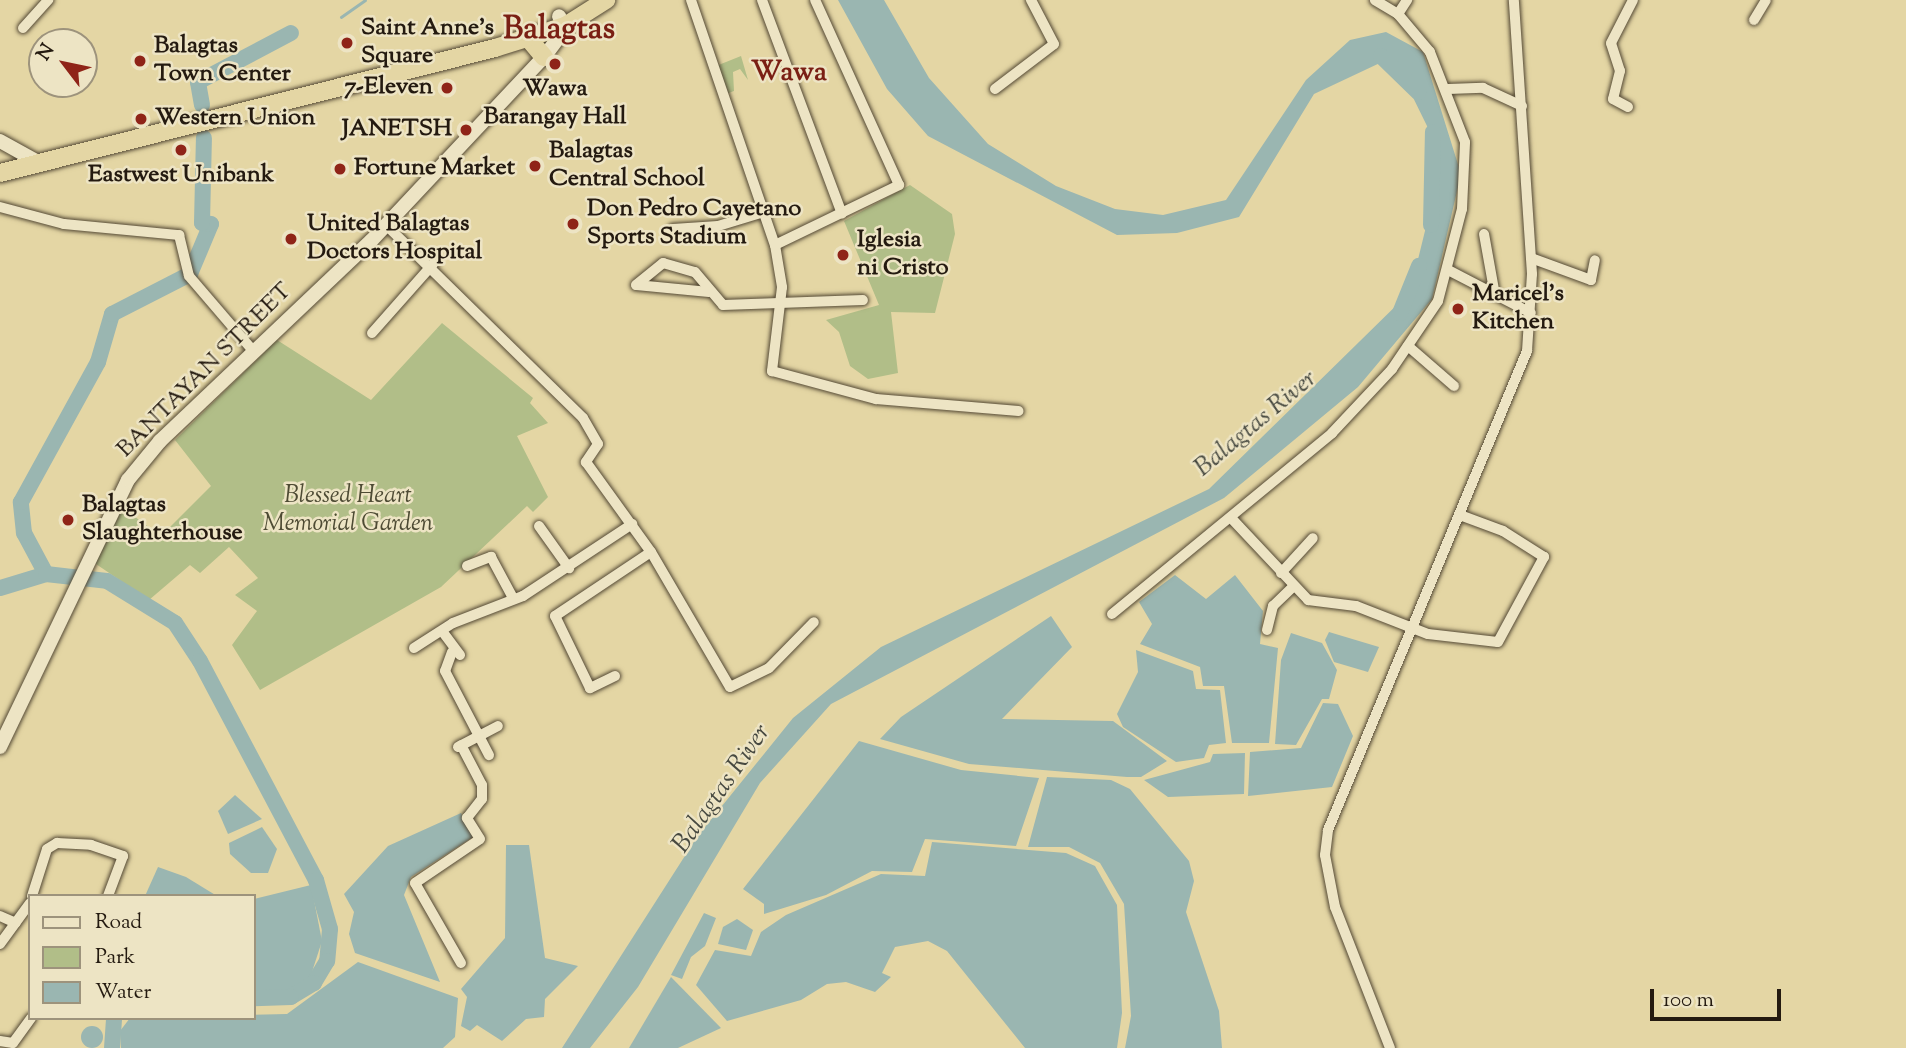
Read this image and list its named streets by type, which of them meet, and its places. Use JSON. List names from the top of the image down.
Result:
{
  "streets": {
    "main road": ["BANTAYAN STREET"]
  },
  "districts": ["Balagtas", "Wawa"],
  "water": ["Balagtas River"],
  "parks": ["Blessed Heart Memorial Garden"],
  "places": [
    "Saint Anne’s Square",
    "Balagtas Town Center",
    "Wawa Barangay Hall",
    "7-Eleven",
    "Western Union",
    "JANETSH",
    "Eastwest Unibank",
    "Balagtas Central School",
    "Fortune Market",
    "Don Pedro Cayetano Sports Stadium",
    "United Balagtas Doctors Hospital",
    "Iglesia ni Cristo",
    "Maricel's Kitchen",
    "Balagtas Slaughterhouse"
  ],
  "legend": ["Road", "Park", "Water"],
  "scale_bar": "100 m",
  "north": "top left"
}
